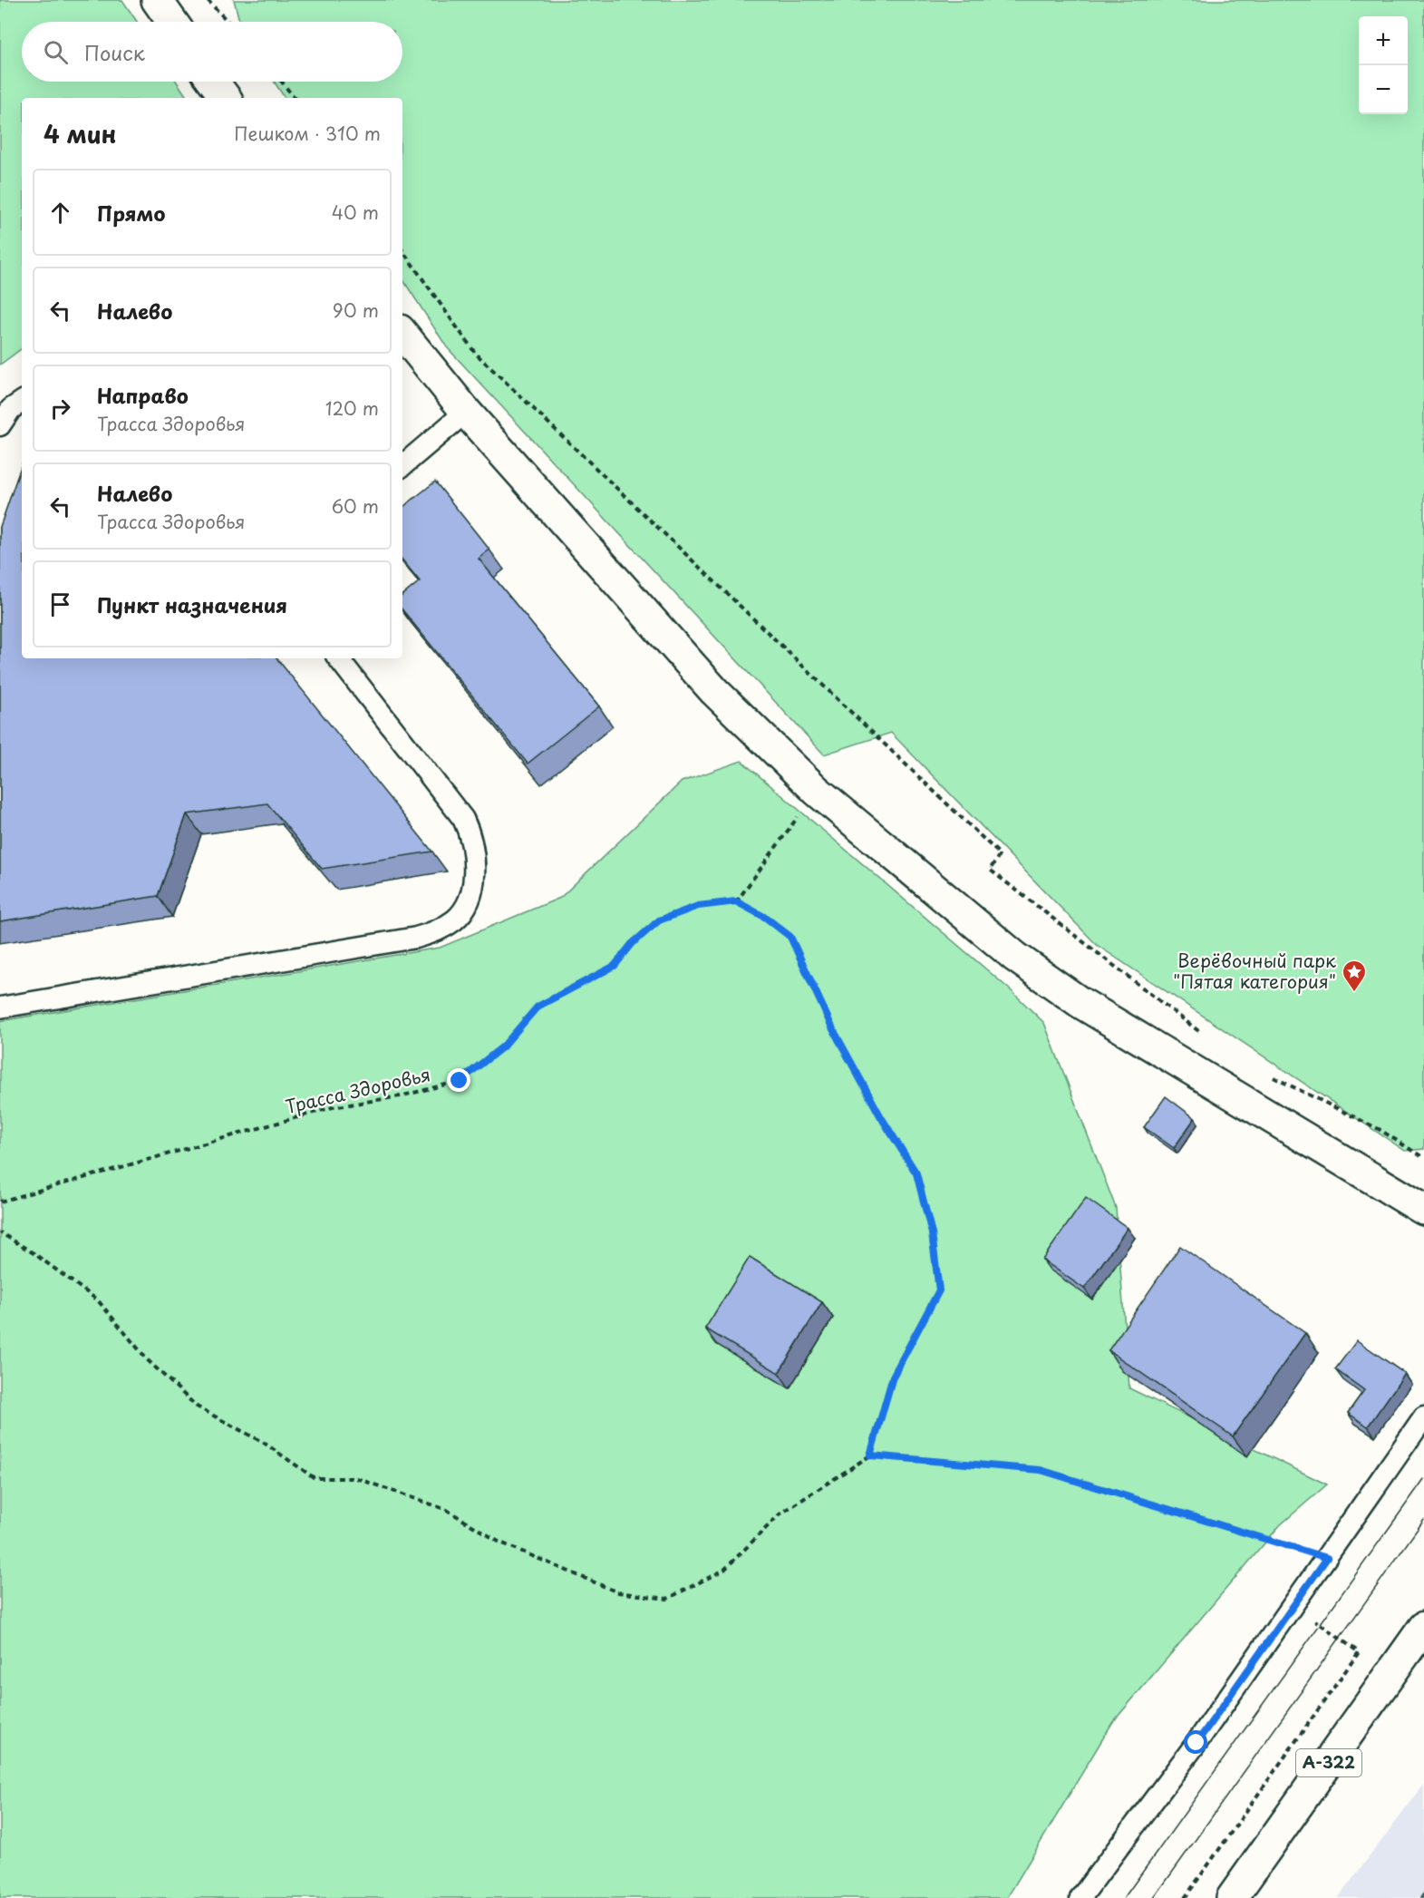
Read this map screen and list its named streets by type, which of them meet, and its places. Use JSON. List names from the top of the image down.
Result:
{
  "streets": {
    "main road": ["А-322"],
    "path": ["Трасса Здоровья"]
  },
  "places": {
    "place": ["Верёвочный парк \"Пятая категория\""]
  },
  "page": {
    "map_buttons": ["+", "−"],
    "search": "Поиск",
    "heading": ["4 мин", "Пешком · 310 m"],
    "list": [
      ["Прямо", "40 m"],
      ["Налево", "90 m"],
      ["Направо", "Трасса Здоровья", "120 m"],
      ["Налево", "Трасса Здоровья", "60 m"],
      "Пункт назначения"
    ]
  }
}
